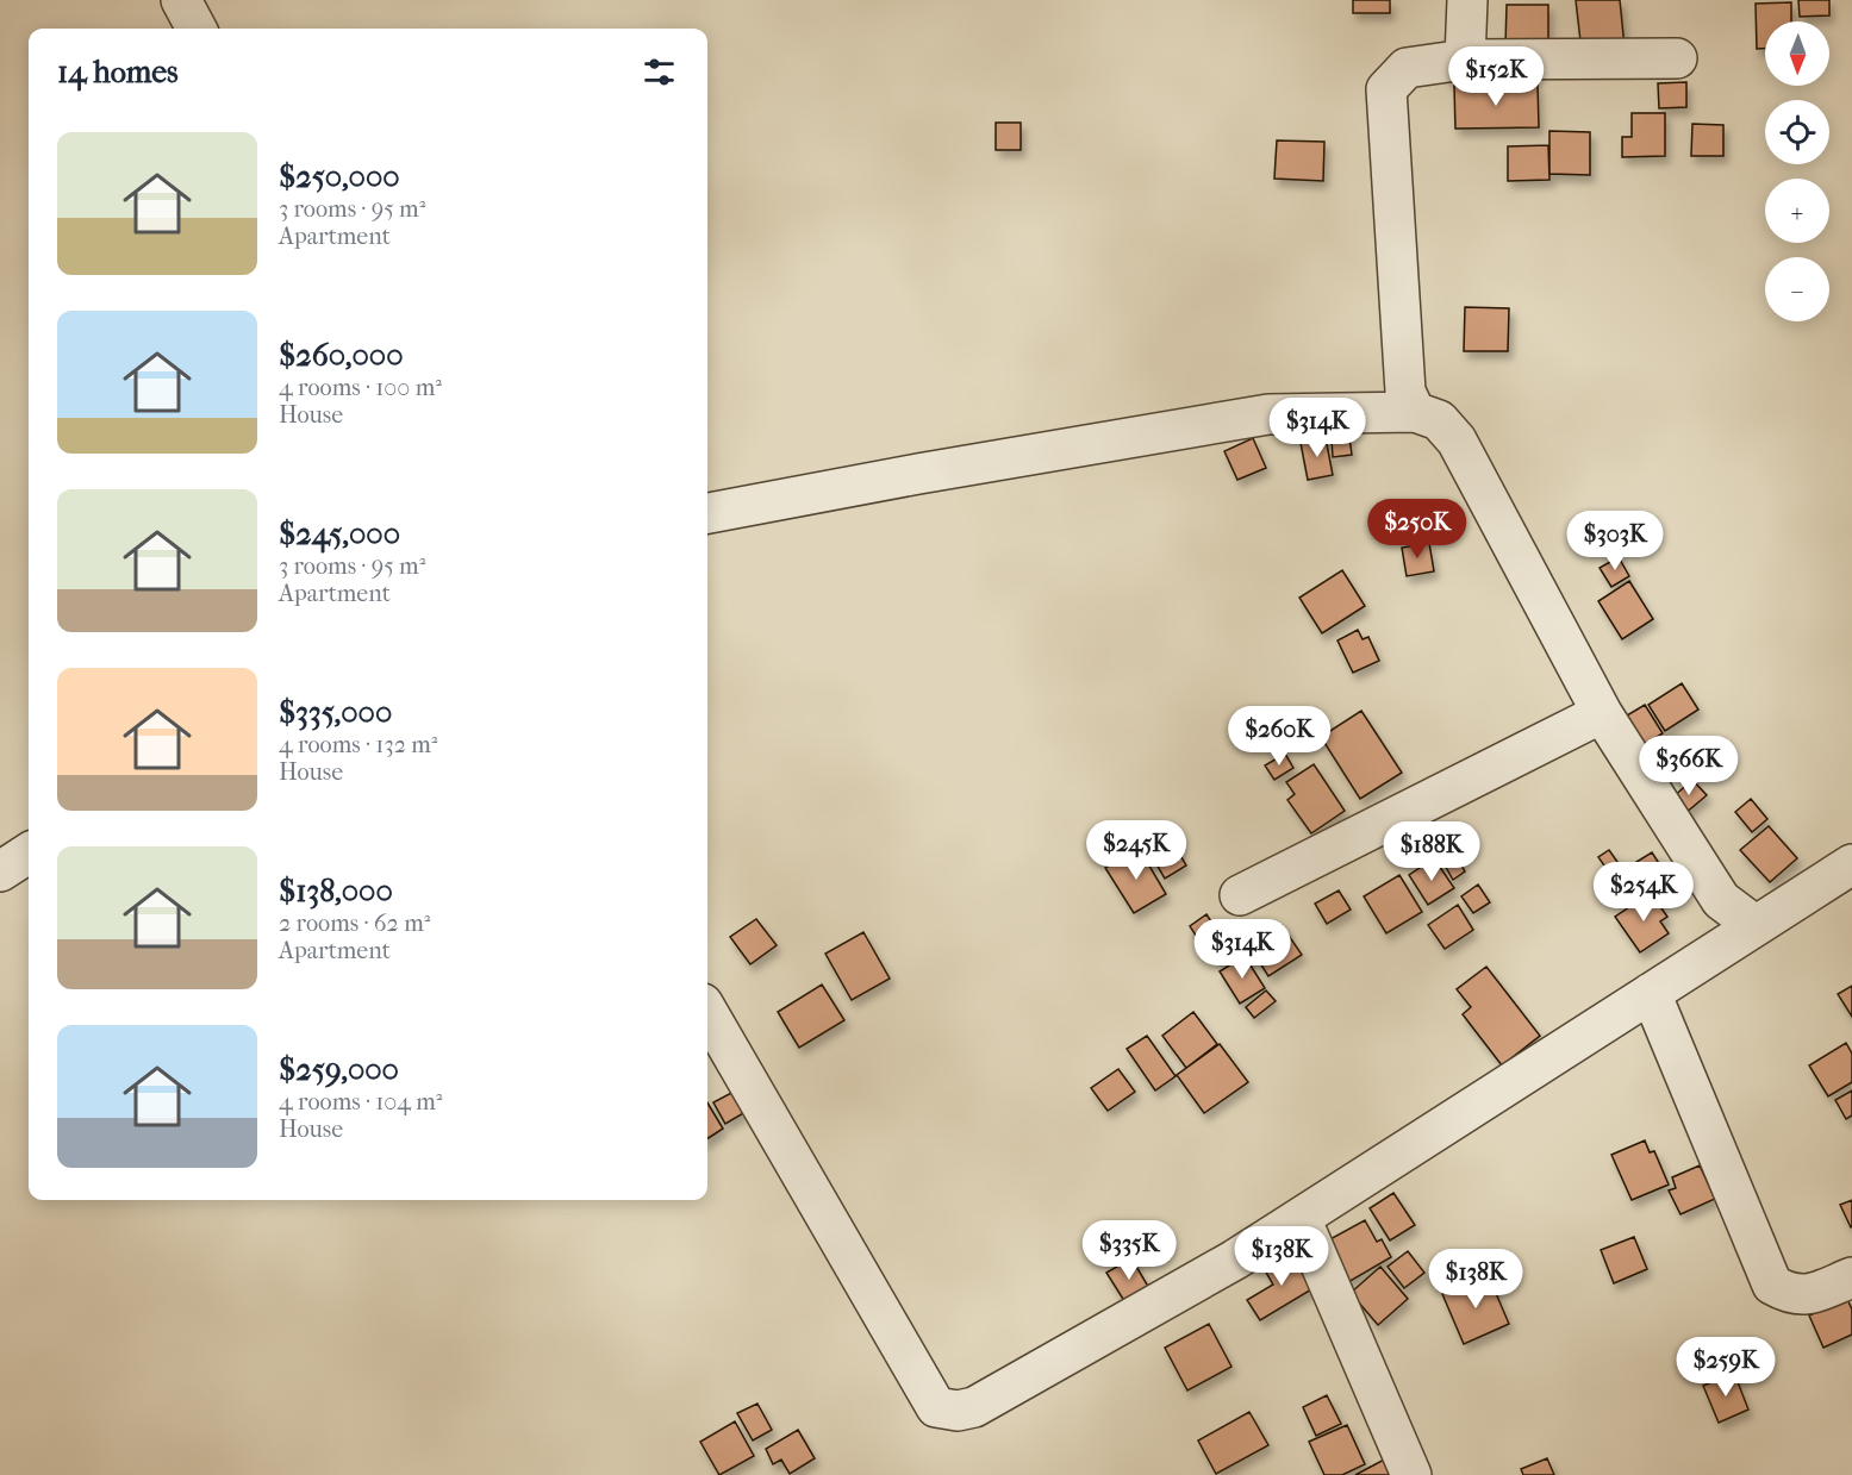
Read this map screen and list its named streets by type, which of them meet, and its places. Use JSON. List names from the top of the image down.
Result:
{
  "north": "bottom",
  "page": {
    "map_buttons": ["+", "−"],
    "heading": "14 homes",
    "price": [
      "$152K",
      "$314K",
      "$250K",
      "$303K",
      "$260K",
      "$366K",
      "$245K",
      "$188K",
      "$254K",
      "$314K",
      "$335K",
      "$138K",
      "$138K",
      "$259K"
    ],
    "list": [
      {
        "name": "$250,000",
        "note": "3 rooms · 95 m² · Apartment"
      },
      {
        "name": "$260,000",
        "note": "4 rooms · 100 m² · House"
      },
      {
        "name": "$245,000",
        "note": "3 rooms · 95 m² · Apartment"
      },
      {
        "name": "$335,000",
        "note": "4 rooms · 132 m² · House"
      },
      {
        "name": "$138,000",
        "note": "2 rooms · 62 m² · Apartment"
      },
      {
        "name": "$259,000",
        "note": "4 rooms · 104 m² · House"
      }
    ]
  }
}
